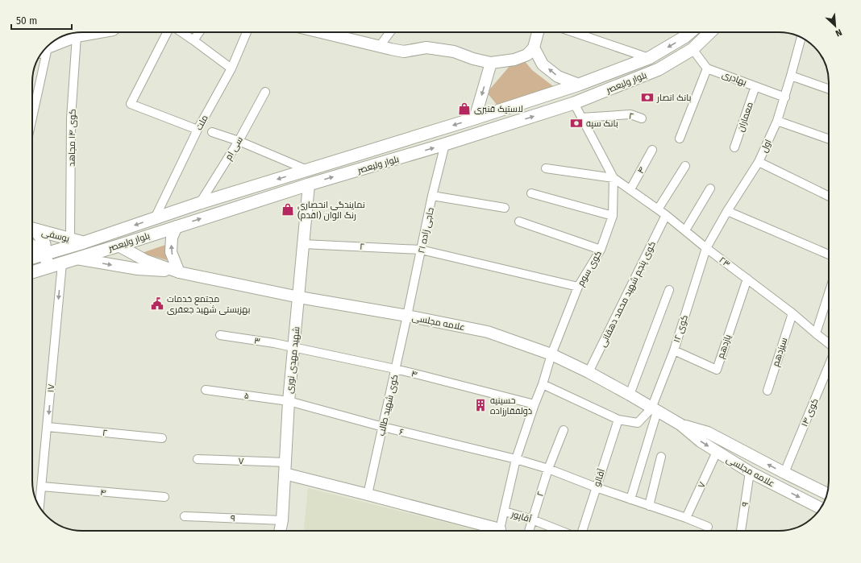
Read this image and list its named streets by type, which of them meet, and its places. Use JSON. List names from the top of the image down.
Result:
{
  "streets": {
    "main road": [
      "بلوار ولیعصر",
      "یوسفی",
      "علامه مجلسی",
      "شهید مهدی نوری"
    ],
    "street": [
      "بهادری",
      "۲",
      "معماران",
      "ملت",
      "کوی ۱۴ مجاهد",
      "اول",
      "سی ام",
      "۴",
      "۲۱ حاجی زاده",
      "۲۳",
      "کوی سوم",
      "کوی پنجم شهید محمد دهقانی",
      "کوی ۱۲",
      "۳",
      "یازدهم",
      "سیزدهم",
      "۱۷",
      "۵",
      "کوی شهید طالب",
      "کوی ۱۴",
      "۶",
      "۷",
      "آقالو",
      "۹",
      "آقاپور"
    ]
  },
  "crossings": [
    ["بهادری", "معماران"],
    ["بهادری", "اول"],
    ["بلوار ولیعصر", "ملت"],
    ["بلوار ولیعصر", "سی ام"],
    ["بلوار ولیعصر", "۲۱ حاجی زاده"],
    ["بلوار ولیعصر", "یوسفی"],
    ["بلوار ولیعصر", "شهید مهدی نوری"],
    ["بلوار ولیعصر", "۱۷"],
    ["۲", "۲۱ حاجی زاده"],
    ["۲", "کوی سوم"],
    ["۲", "شهید مهدی نوری"],
    ["۲", "۱۷"],
    ["۲", "۶"],
    ["۲", "آقاپور"],
    ["کوی ۱۴ مجاهد", "یوسفی"],
    ["اول", "۲۳"],
    ["اول", "کوی ۱۲"],
    ["۴", "۲۳"],
    ["۴", "کوی سوم"],
    ["۴", "۳"],
    ["۴", "شهید مهدی نوری"],
    ["۴", "۱۷"],
    ["۴", "کوی شهید طالب"],
    ["۲۱ حاجی زاده", "علامه مجلسی"],
    ["۲۱ حاجی زاده", "کوی شهید طالب"],
    ["۲۳", "کوی سوم"],
    ["۲۳", "کوی پنجم شهید محمد دهقانی"],
    ["۲۳", "کوی ۱۲"],
    ["۲۳", "یازدهم"],
    ["۲۳", "سیزدهم"],
    ["کوی سوم", "علامه مجلسی"],
    ["کوی سوم", "۶"],
    ["کوی سوم", "آقاپور"],
    ["کوی پنجم شهید محمد دهقانی", "علامه مجلسی"],
    ["علامه مجلسی", "کوی ۱۲"],
    ["علامه مجلسی", "شهید مهدی نوری"],
    ["علامه مجلسی", "کوی شهید طالب"],
    ["علامه مجلسی", "کوی ۱۴"],
    ["علامه مجلسی", "۷"],
    ["علامه مجلسی", "۹"],
    ["کوی ۱۲", "یازدهم"],
    ["کوی ۱۲", "۶"],
    ["۳", "شهید مهدی نوری"],
    ["شهید مهدی نوری", "۵"],
    ["شهید مهدی نوری", "۶"],
    ["شهید مهدی نوری", "۷"],
    ["شهید مهدی نوری", "۹"],
    ["۵", "۶"],
    ["کوی شهید طالب", "۶"],
    ["۶", "۷"],
    ["۶", "آقالو"]
  ],
  "one_way": ["۱۷"],
  "places": {
    "bank": ["بانک انصار", "بانک سپه"],
    "shop": ["لاستیک قنبری", "نمایندگی انحصاری رنگ الوان (اقدم)"],
    "public building": ["مجتمع خدمات بهزیستی شهید جعفری"],
    "building": ["حسینیه ذولفقارزاده"]
  },
  "scale_bar": "50 m",
  "north": "bottom right"
}
